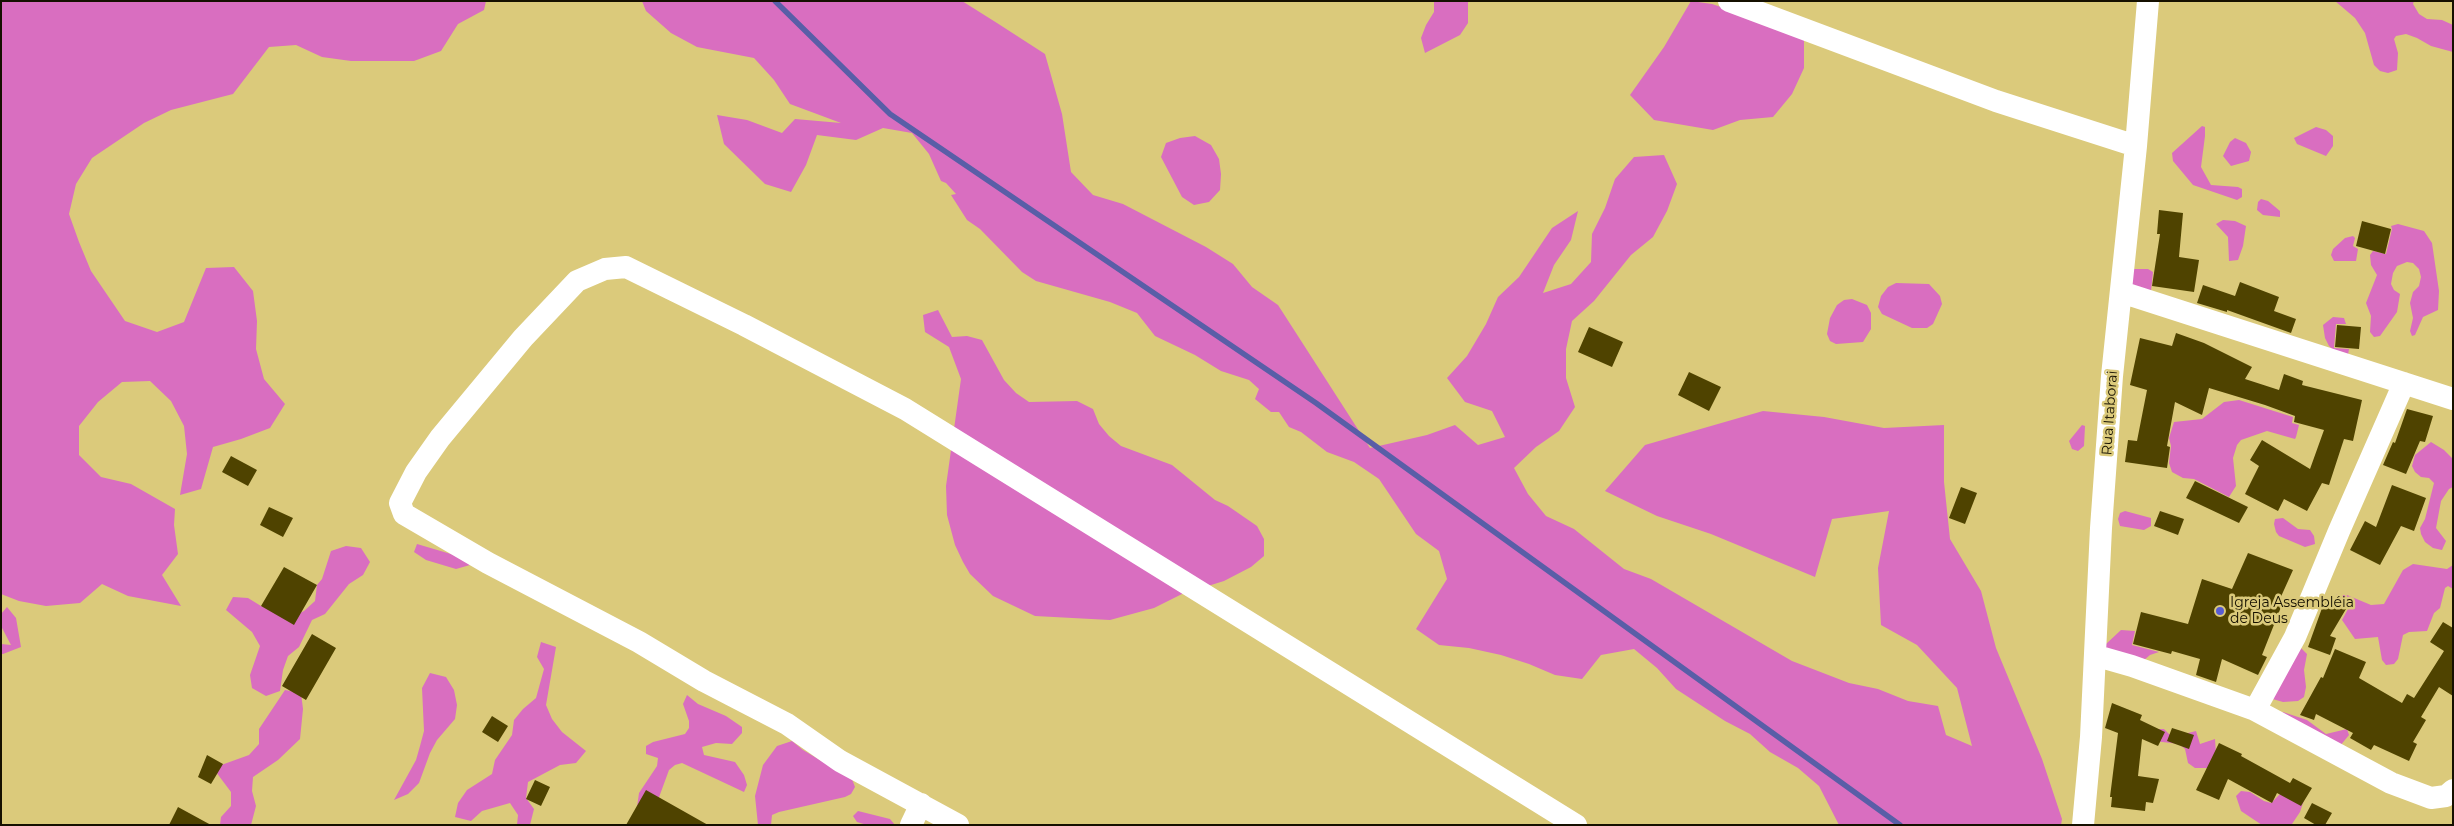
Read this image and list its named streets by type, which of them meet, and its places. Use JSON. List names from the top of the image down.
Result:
{
  "streets": {
    "street": ["Rua Itaborai"]
  },
  "places": ["Igreja Assembléia de Deus"]
}
